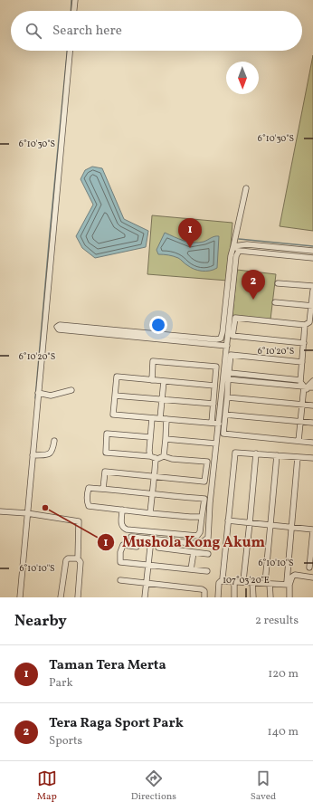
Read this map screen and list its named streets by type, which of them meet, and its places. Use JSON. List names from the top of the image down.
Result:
{
  "places": ["Mushola Kong Akum"],
  "north": "bottom",
  "page": {
    "search": "Search here",
    "pins": ["1", "2"],
    "heading": ["Nearby", "2 results"],
    "list": [
      {
        "mark": "1",
        "name": "Taman Tera Merta",
        "note": "Park",
        "value": "120 m"
      },
      {
        "mark": "2",
        "name": "Tera Raga Sport Park",
        "note": "Sports",
        "value": "140 m"
      }
    ],
    "nav": ["Map", "Directions", "Saved"]
  },
  "coordinates": [
    "6°10'30\"S",
    "6°10'20\"S",
    "6°10'10\"S",
    "107°03'20\"E"
  ]
}
